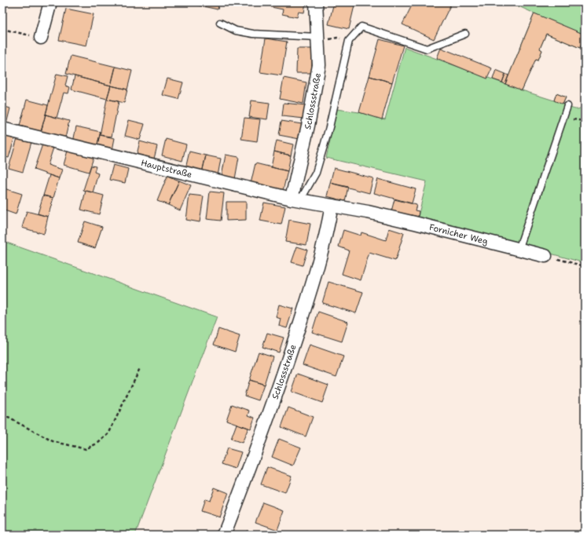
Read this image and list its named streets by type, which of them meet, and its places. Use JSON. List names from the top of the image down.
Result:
{
  "streets": {
    "street": ["Schlossstraße", "Hauptstraße", "Fornicher Weg"]
  },
  "crossings": [
    ["Schlossstraße", "Hauptstraße"],
    ["Schlossstraße", "Fornicher Weg"],
    ["Hauptstraße", "Fornicher Weg"]
  ]
}
